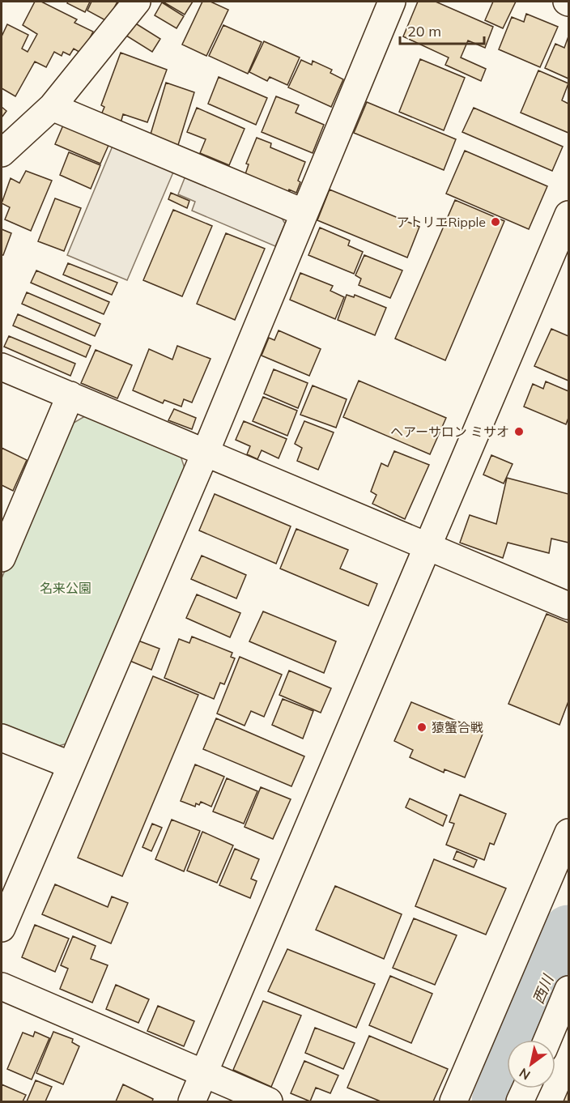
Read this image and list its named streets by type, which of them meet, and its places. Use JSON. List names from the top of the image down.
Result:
{
  "water": ["西川"],
  "parks": ["名来公園"],
  "places": ["アトリエRipple", "ヘアーサロン ミサオ", "猿蟹合戦"],
  "scale_bar": "20 m",
  "north": "bottom left"
}
